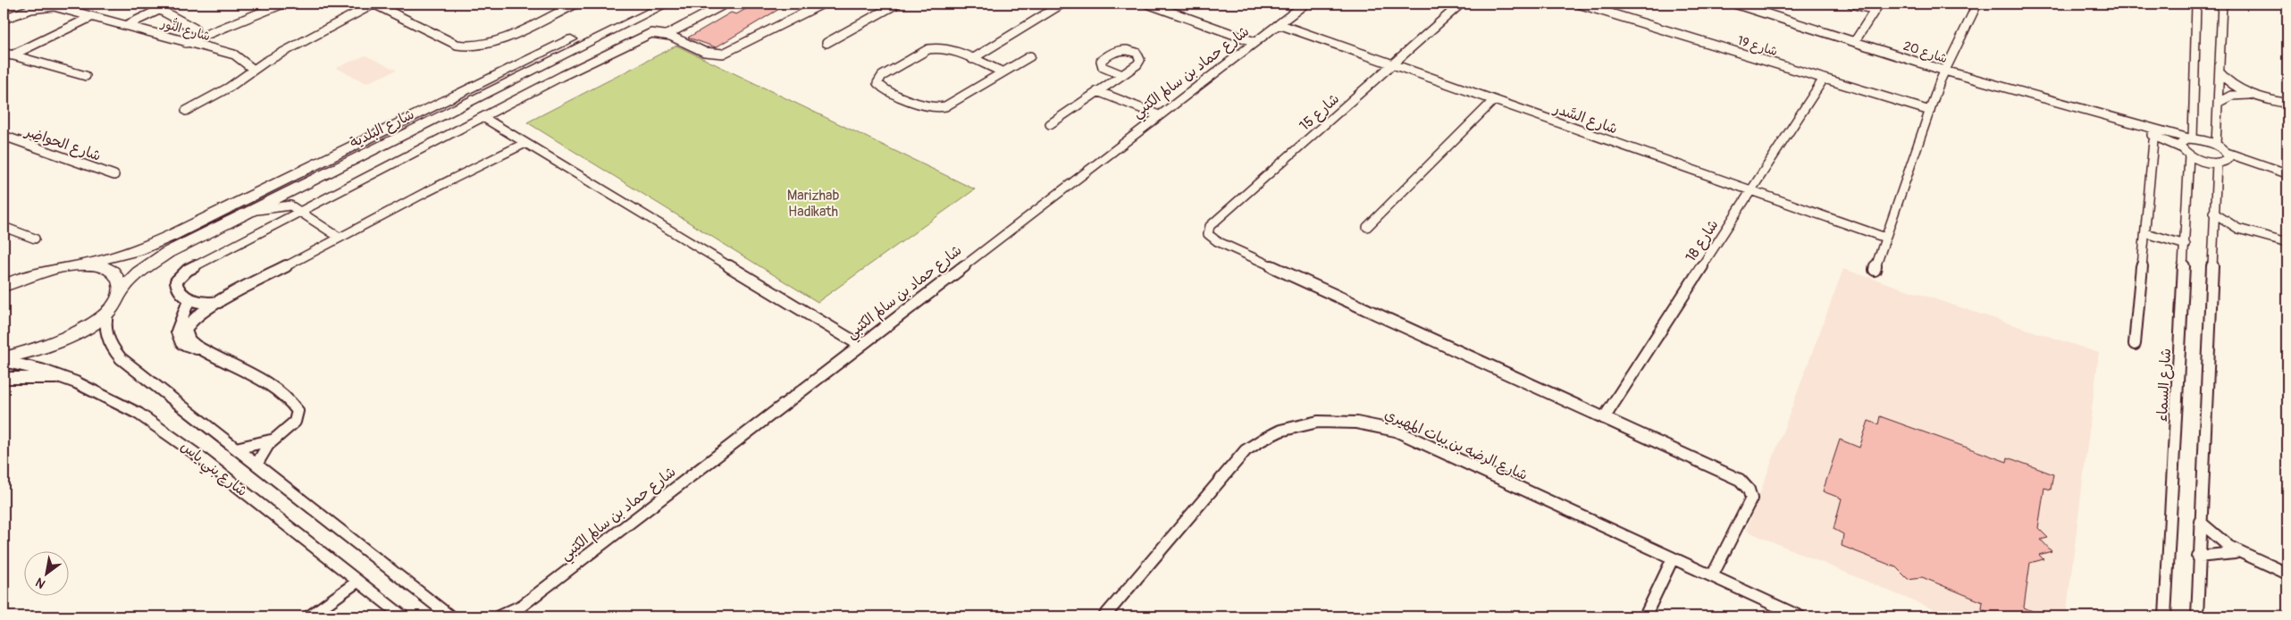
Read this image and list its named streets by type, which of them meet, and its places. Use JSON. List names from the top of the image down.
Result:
{
  "streets": {
    "main road": ["شارع البلدية"],
    "street": [
      "شارع النُّور",
      "شارع 19",
      "شارع 20",
      "شارع حماد بن سالم الكتبي",
      "شارع 15",
      "شارع السَّدر",
      "شارع الحواضِر",
      "شارع 18",
      "شارع السماء",
      "شارع الرضه بن بيات المهيري",
      "شارع بني ياس"
    ]
  },
  "crossings": [
    ["شارع 19", "شارع 18"],
    ["شارع 20", "شارع السماء"],
    ["شارع حماد بن سالم الكتبي", "شارع السَّدر"],
    ["شارع 15", "شارع السَّدر"],
    ["شارع 15", "شارع 18"],
    ["شارع السَّدر", "شارع 18"],
    ["شارع البلدية", "شارع بني ياس"]
  ],
  "parks": ["Marizhab Hadikath"],
  "north": "bottom left"
}
